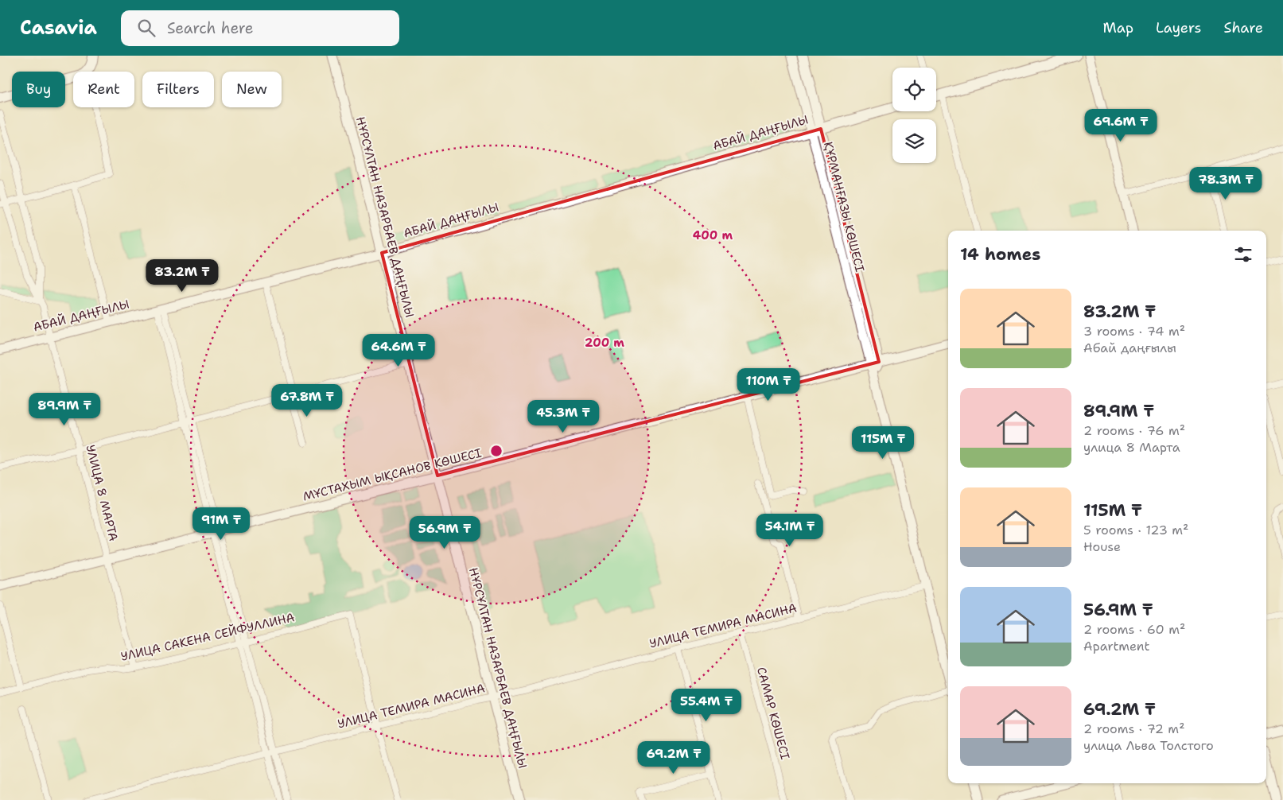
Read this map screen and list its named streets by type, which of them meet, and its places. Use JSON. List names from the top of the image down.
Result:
{
  "streets": {
    "main road": ["АБАЙ ДАҢҒЫЛЫ", "ҚҰРМАНҒАЗЫ КӨШЕСІ"],
    "street": [
      "НҰРСҰЛТАН НАЗАРБАЕВ ДАҢҒЫЛЫ",
      "МҰСТАХЫМ ЫҚСАНОВ КӨШЕСІ",
      "УЛИЦА 8 МАРТА",
      "УЛИЦА ТЕМИРА МАСИНА",
      "УЛИЦА САКЕНА СЕЙФУЛЛИНА",
      "САМАР КӨШЕСІ"
    ]
  },
  "crossings": [
    ["АБАЙ ДАҢҒЫЛЫ", "ҚҰРМАНҒАЗЫ КӨШЕСІ"],
    ["АБАЙ ДАҢҒЫЛЫ", "НҰРСҰЛТАН НАЗАРБАЕВ ДАҢҒЫЛЫ"],
    ["АБАЙ ДАҢҒЫЛЫ", "УЛИЦА 8 МАРТА"],
    ["НҰРСҰЛТАН НАЗАРБАЕВ ДАҢҒЫЛЫ", "МҰСТАХЫМ ЫҚСАНОВ КӨШЕСІ"],
    ["НҰРСҰЛТАН НАЗАРБАЕВ ДАҢҒЫЛЫ", "УЛИЦА ТЕМИРА МАСИНА"],
    ["МҰСТАХЫМ ЫҚСАНОВ КӨШЕСІ", "УЛИЦА 8 МАРТА"],
    ["УЛИЦА 8 МАРТА", "УЛИЦА САКЕНА СЕЙФУЛЛИНА"],
    ["УЛИЦА ТЕМИРА МАСИНА", "УЛИЦА САКЕНА СЕЙФУЛЛИНА"],
    ["УЛИЦА ТЕМИРА МАСИНА", "САМАР КӨШЕСІ"]
  ],
  "page": {
    "header": "Casavia",
    "search": "Search here",
    "nav": ["Map", "Layers", "Share"],
    "chip": [
      "Buy",
      "Rent",
      "Filters",
      "New"
    ],
    "price": [
      "69.6M ₸",
      "78.3M ₸",
      "83.2M ₸",
      "64.6M ₸",
      "110M ₸",
      "67.8M ₸",
      "89.9M ₸",
      "45.3M ₸",
      "115M ₸",
      "91M ₸",
      "54.1M ₸",
      "56.9M ₸",
      "55.4M ₸",
      "69.2M ₸"
    ],
    "heading": "14 homes",
    "list": [
      {
        "name": "83.2M ₸",
        "note": "3 rooms · 74 m² · Абай даңғылы"
      },
      {
        "name": "89.9M ₸",
        "note": "2 rooms · 76 m² · улица 8 Марта"
      },
      {
        "name": "115M ₸",
        "note": "5 rooms · 123 m² · House"
      },
      {
        "name": "56.9M ₸",
        "note": "2 rooms · 60 m² · Apartment"
      },
      {
        "name": "69.2M ₸",
        "note": "2 rooms · 72 m² · улица Льва Толстого"
      }
    ]
  },
  "rings": ["400 m", "200 m"]
}
